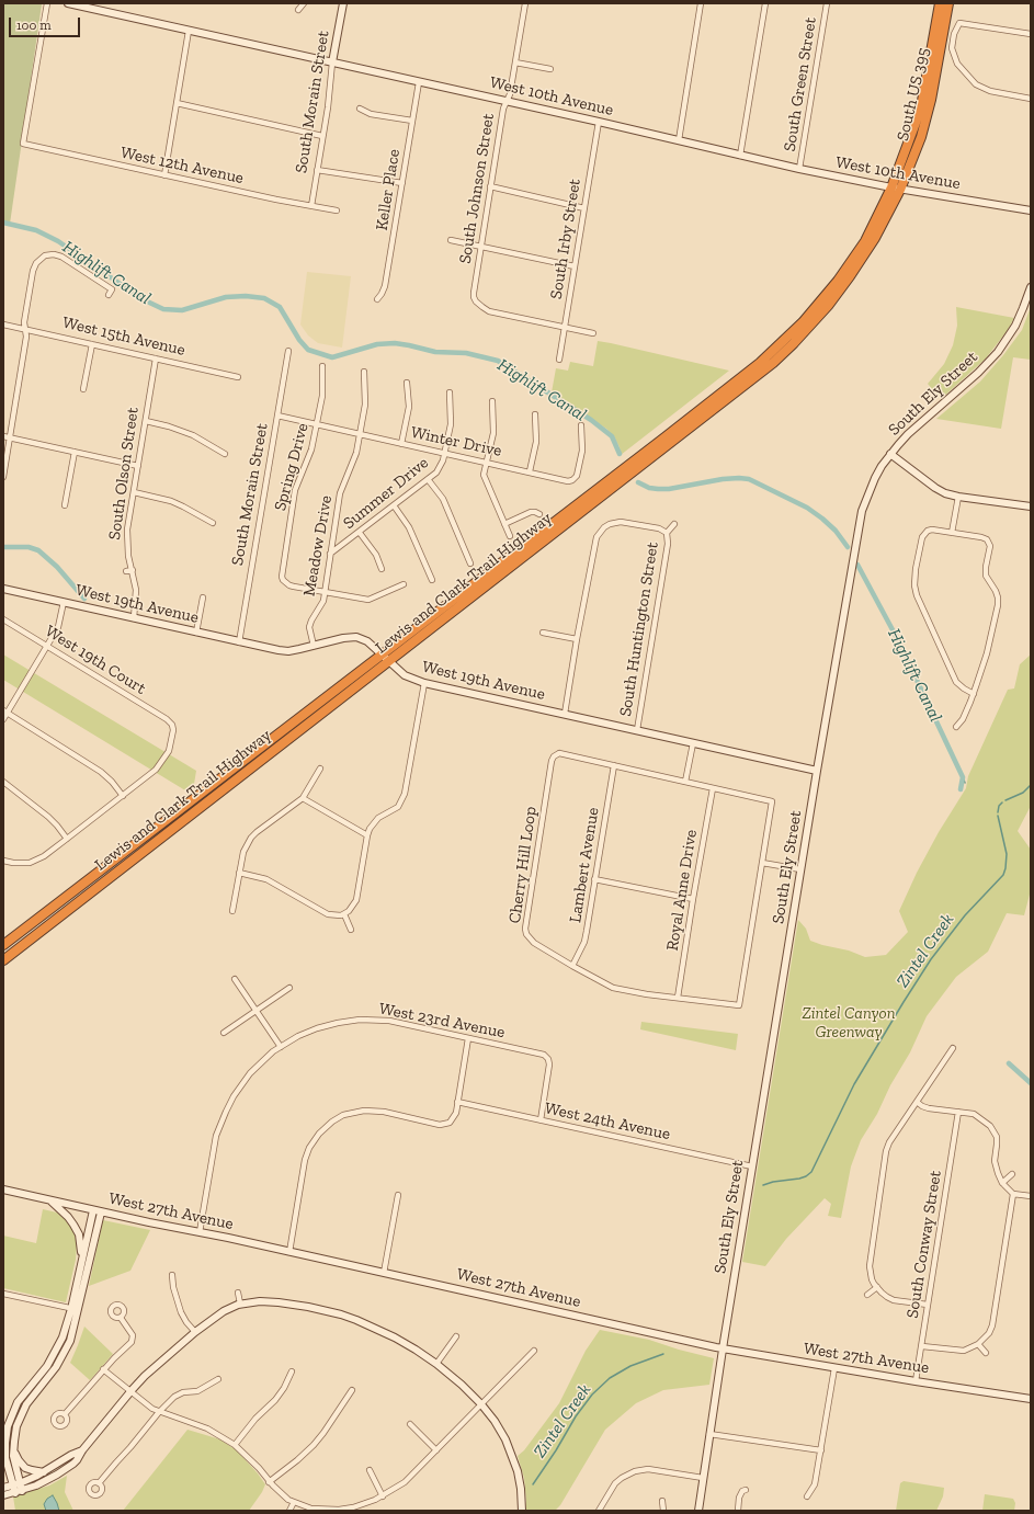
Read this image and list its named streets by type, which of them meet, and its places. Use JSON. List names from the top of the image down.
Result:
{
  "streets": {
    "highway": ["South US 395", "Lewis and Clark Trail Highway"],
    "street": [
      "South Green Street",
      "West 10th Avenue",
      "South Morain Street",
      "West 12th Avenue",
      "South Johnson Street",
      "Keller Place",
      "South Irby Street",
      "West 15th Avenue",
      "South Ely Street",
      "Winter Drive",
      "Spring Drive",
      "South Olson Street",
      "Summer Drive",
      "Meadow Drive",
      "West 19th Avenue",
      "South Huntington Street",
      "West 19th Court",
      "Cherry Hill Loop",
      "Lambert Avenue",
      "Royal Anne Drive",
      "West 23rd Avenue",
      "West 24th Avenue",
      "West 27th Avenue",
      "South Conway Street"
    ]
  },
  "crossings": [
    ["South Green Street", "West 10th Avenue"],
    ["South US 395", "West 10th Avenue"],
    ["South US 395", "Lewis and Clark Trail Highway"],
    ["West 10th Avenue", "South Morain Street"],
    ["West 10th Avenue", "South Johnson Street"],
    ["West 10th Avenue", "Keller Place"],
    ["West 10th Avenue", "South Irby Street"],
    ["West 10th Avenue", "Lewis and Clark Trail Highway"],
    ["South Morain Street", "West 12th Avenue"],
    ["South Morain Street", "Winter Drive"],
    ["South Morain Street", "West 19th Avenue"],
    ["South Johnson Street", "South Irby Street"],
    ["West 15th Avenue", "South Olson Street"],
    ["South Ely Street", "West 19th Avenue"],
    ["South Ely Street", "West 24th Avenue"],
    ["South Ely Street", "West 27th Avenue"],
    ["Winter Drive", "Spring Drive"],
    ["Winter Drive", "Summer Drive"],
    ["Winter Drive", "Meadow Drive"],
    ["Spring Drive", "Meadow Drive"],
    ["South Olson Street", "West 19th Avenue"],
    ["Summer Drive", "Meadow Drive"],
    ["Meadow Drive", "West 19th Avenue"],
    ["Lewis and Clark Trail Highway", "West 19th Avenue"],
    ["West 19th Avenue", "South Huntington Street"],
    ["Cherry Hill Loop", "Lambert Avenue"],
    ["Cherry Hill Loop", "Royal Anne Drive"],
    ["West 23rd Avenue", "West 24th Avenue"],
    ["West 23rd Avenue", "West 27th Avenue"],
    ["West 27th Avenue", "South Conway Street"]
  ],
  "water": ["Highlift Canal", "Zintel Creek"],
  "parks": ["Zintel Canyon Greenway"],
  "scale_bar": "100 m"
}
